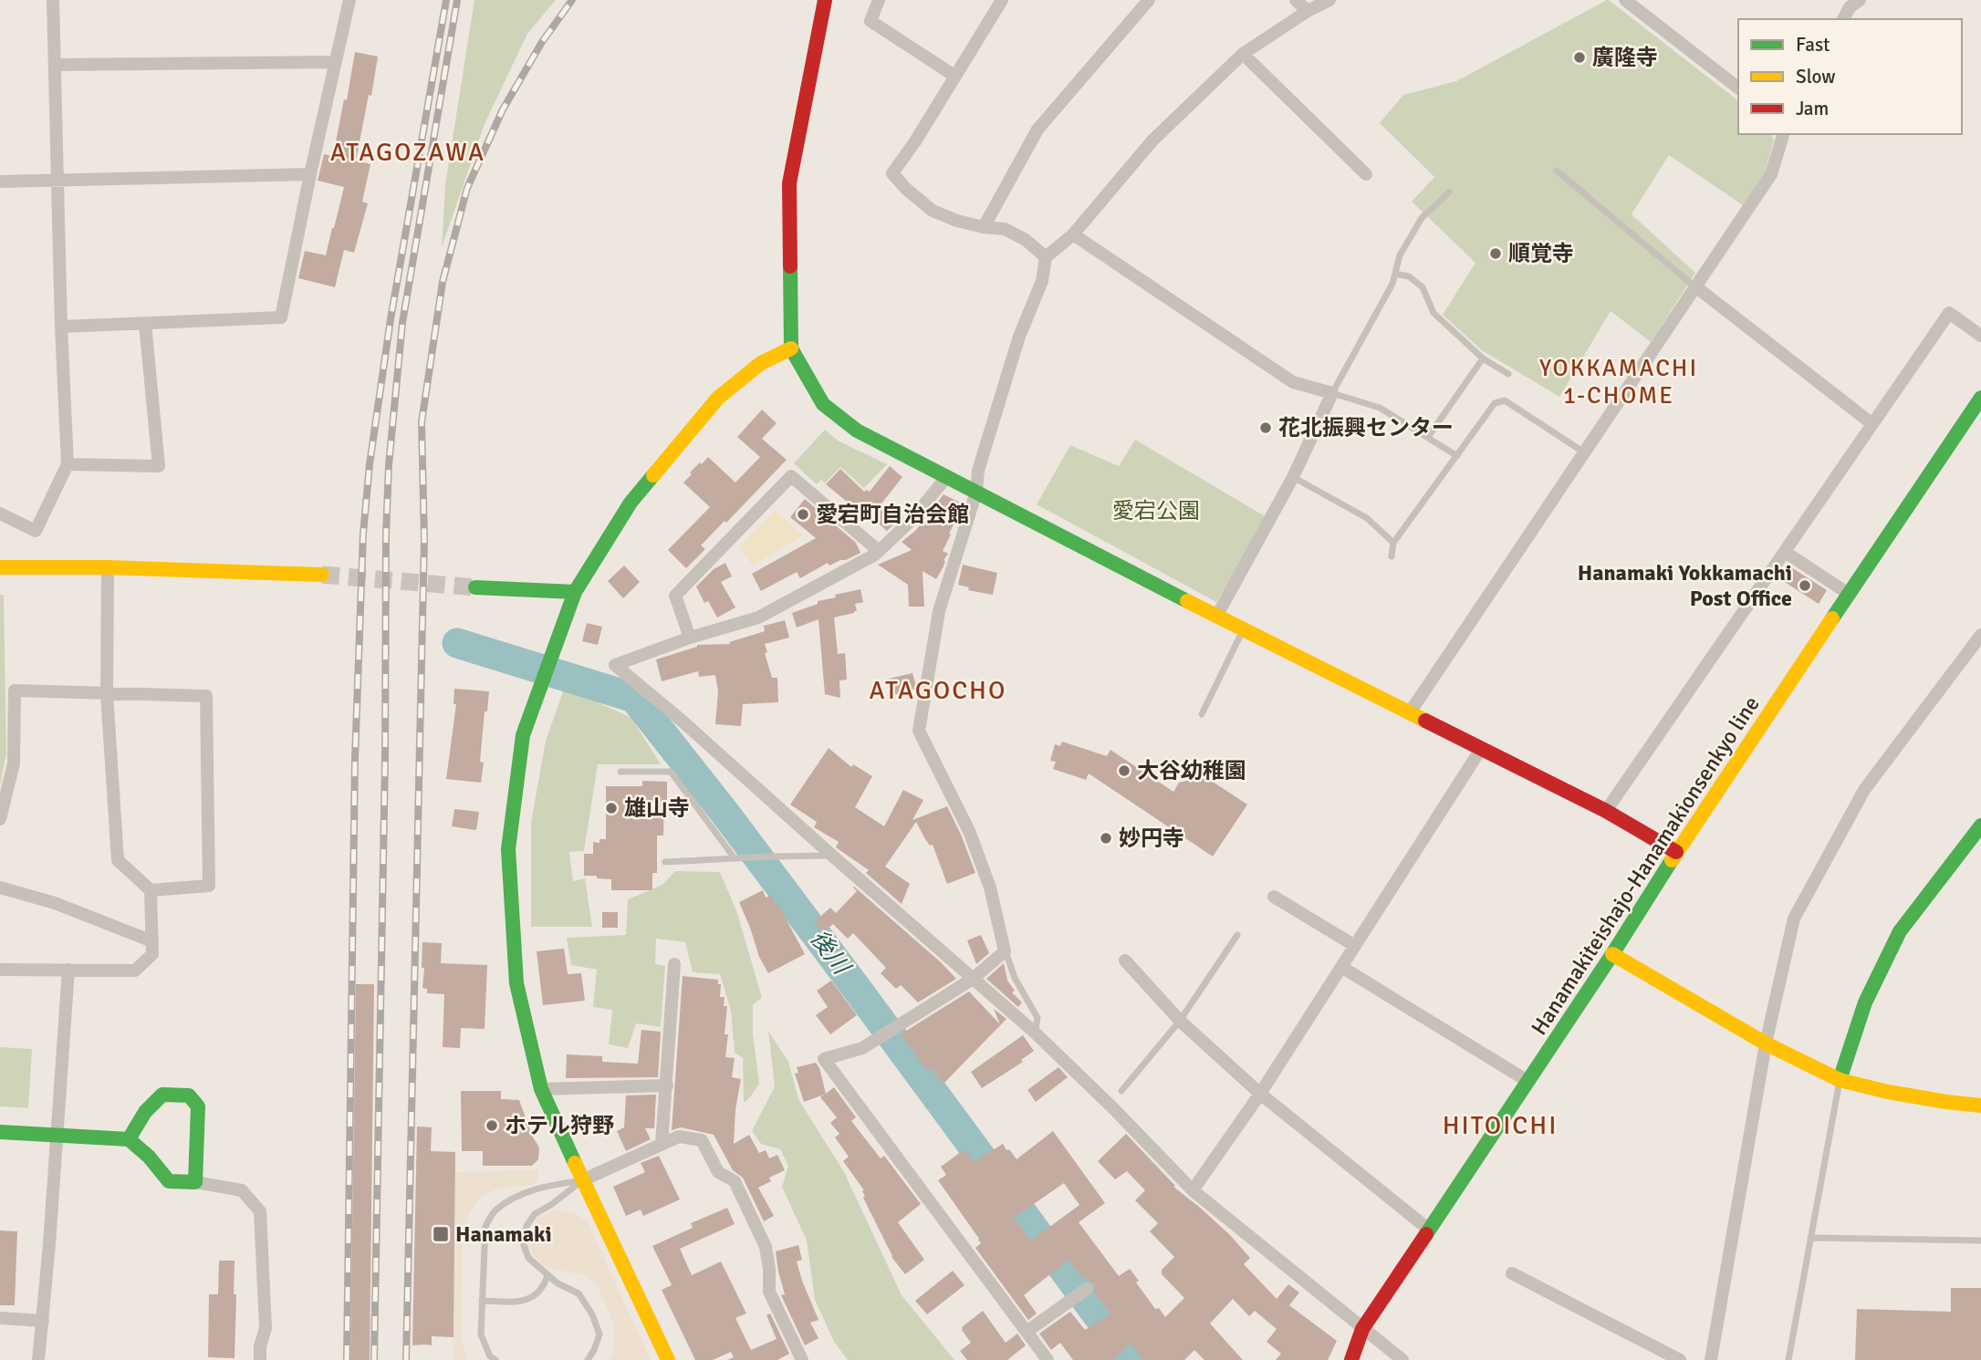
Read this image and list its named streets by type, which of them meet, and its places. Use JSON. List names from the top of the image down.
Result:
{
  "streets": {
    "street": ["Hanamakiteishajo-Hanamakionsenkyo line"]
  },
  "districts": [
    "ATAGOZAWA",
    "YOKKAMACHI 1-CHOME",
    "ATAGOCHO",
    "HITOICHI"
  ],
  "water": ["後川"],
  "parks": ["愛宕公園"],
  "places": {
    "other": [
      "廣隆寺",
      "順覚寺",
      "花北振興センター",
      "愛宕町自治会館",
      "Hanamaki Yokkamachi Post Office",
      "大谷幼稚園",
      "雄山寺",
      "妙円寺",
      "ホテル狩野"
    ],
    "transit": ["Hanamaki"]
  },
  "legend": ["Fast", "Slow", "Jam"]
}
